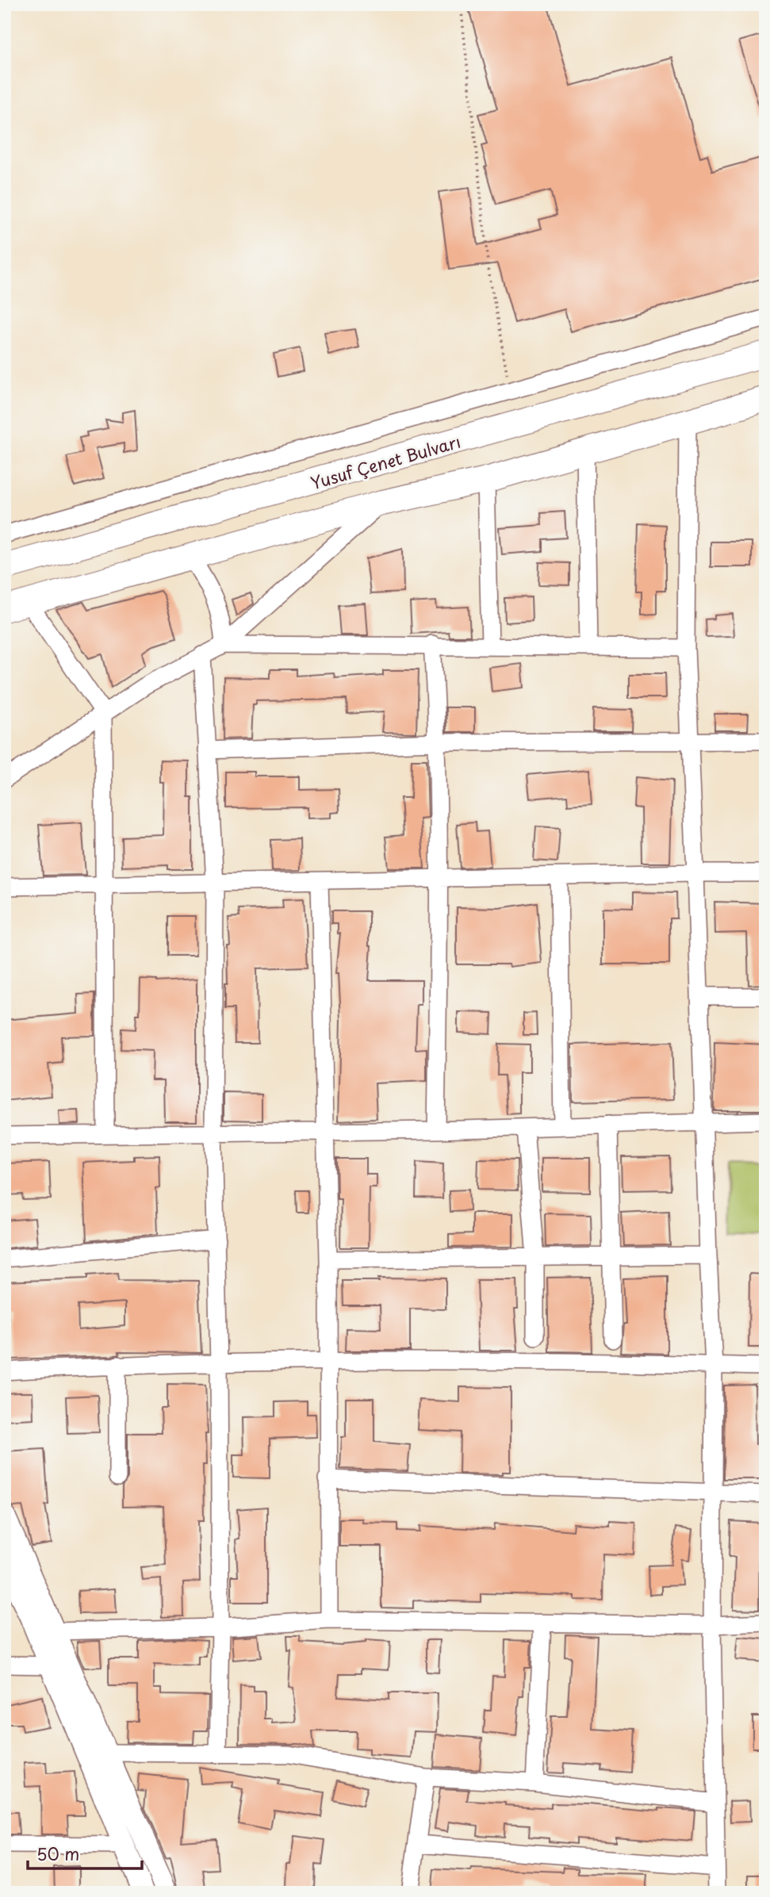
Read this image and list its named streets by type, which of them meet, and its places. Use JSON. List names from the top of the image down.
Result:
{
  "streets": {
    "highway": ["Yusuf Çenet Bulvarı"]
  },
  "scale_bar": "50 m"
}
